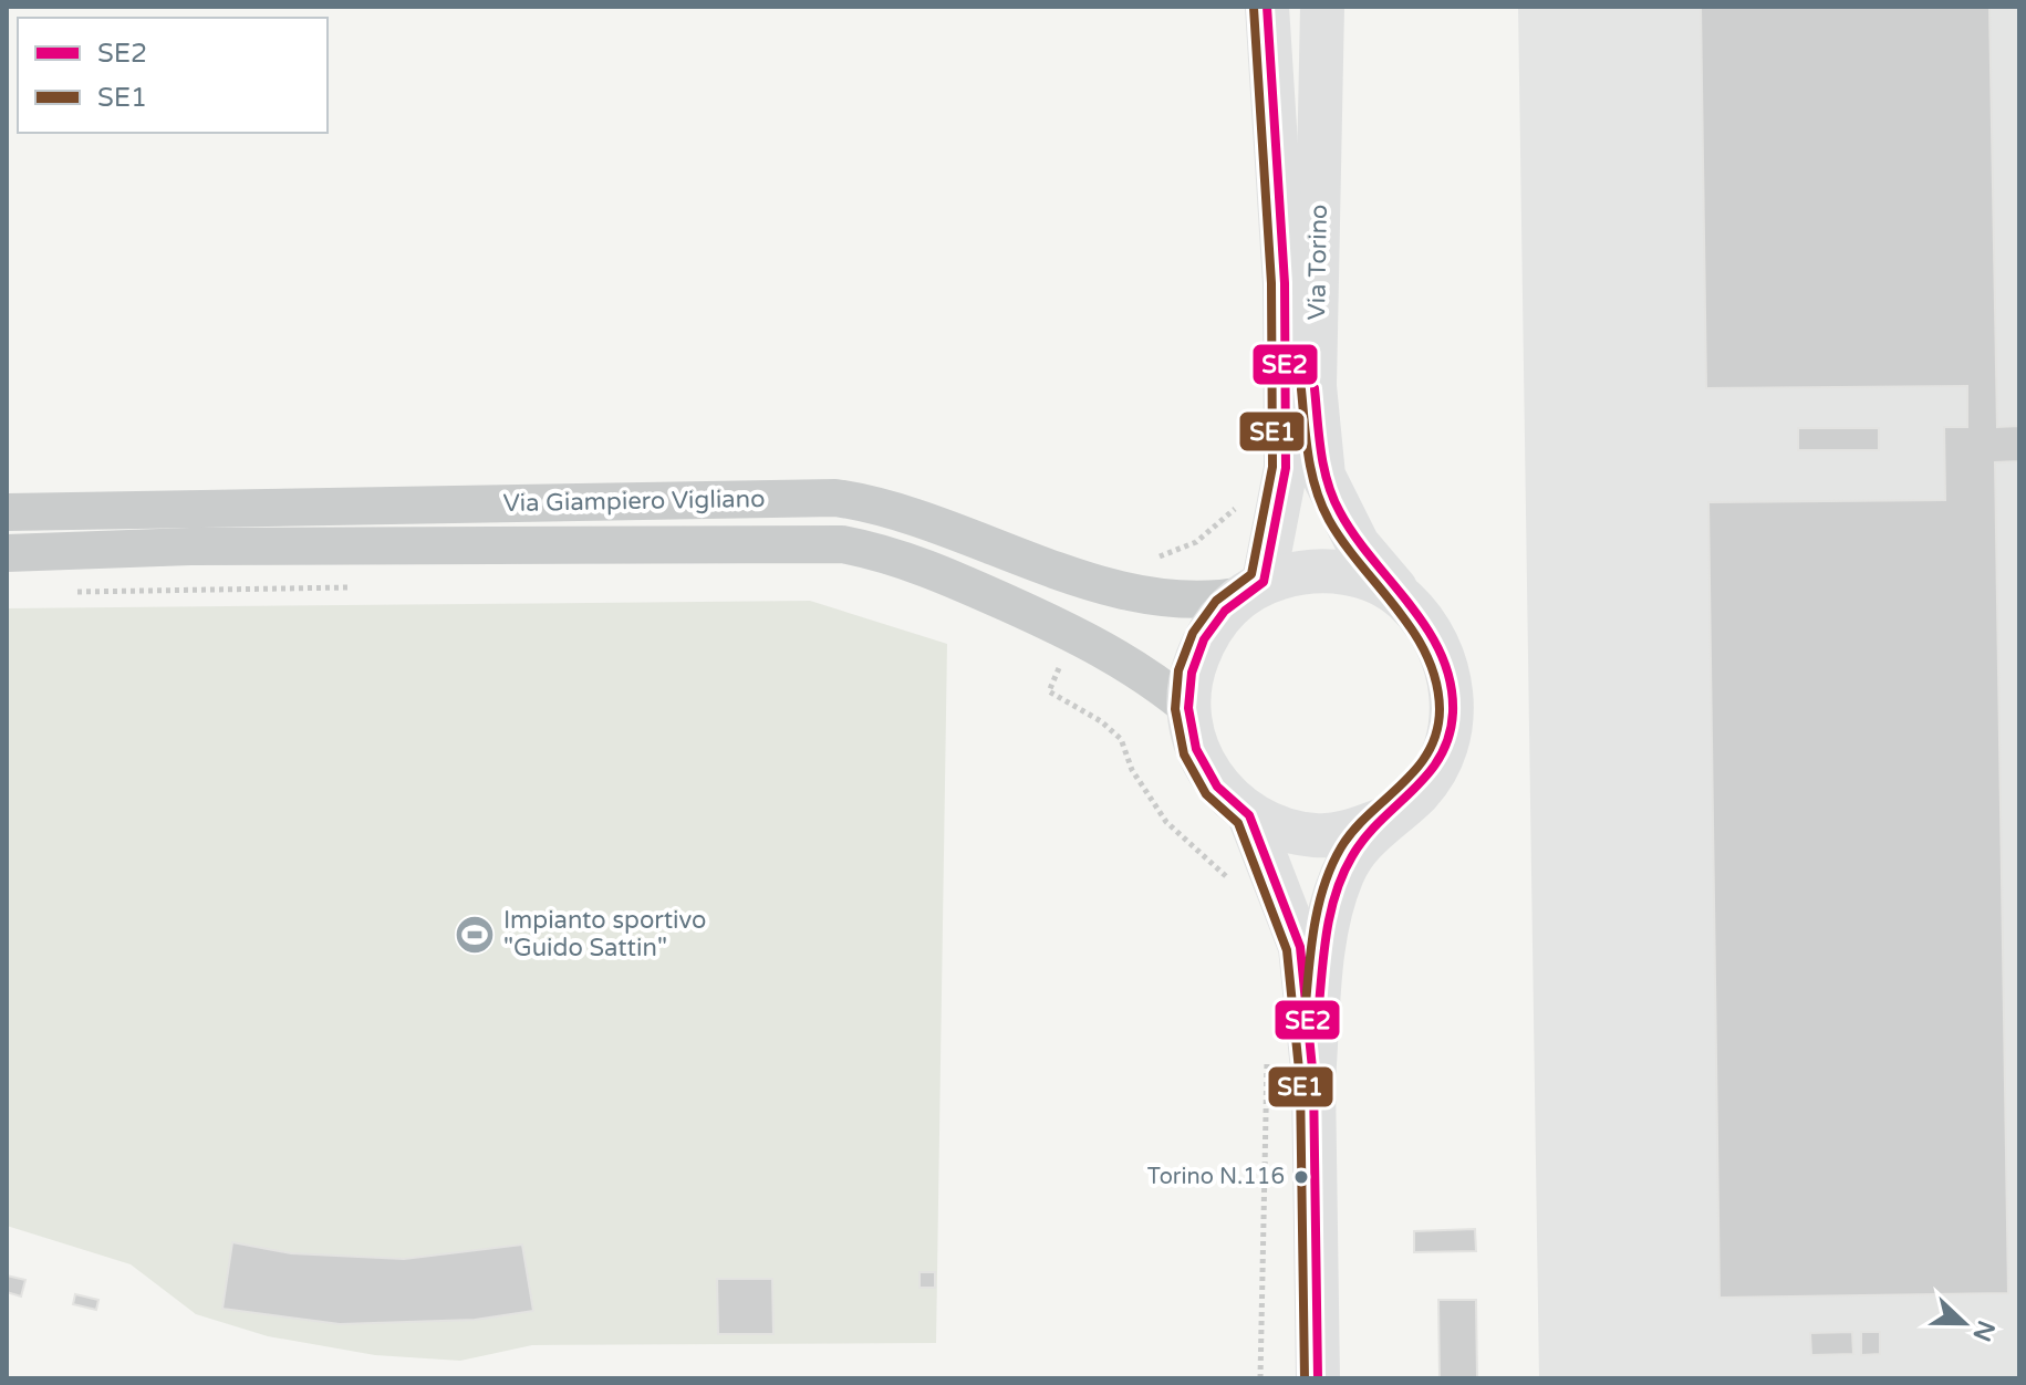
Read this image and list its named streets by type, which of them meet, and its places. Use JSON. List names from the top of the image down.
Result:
{
  "streets": {
    "main road": ["Via Torino"],
    "street": ["Via Giampiero Vigliano"]
  },
  "crossings": [
    ["Via Torino", "Via Giampiero Vigliano"]
  ],
  "places": {
    "sports": ["Impianto sportivo \"Guido Sattin\""],
    "other": ["Torino N.116"]
  },
  "lines": ["transit line SE2", "transit line SE1"],
  "legend": ["SE2", "SE1"],
  "north": "right"
}
